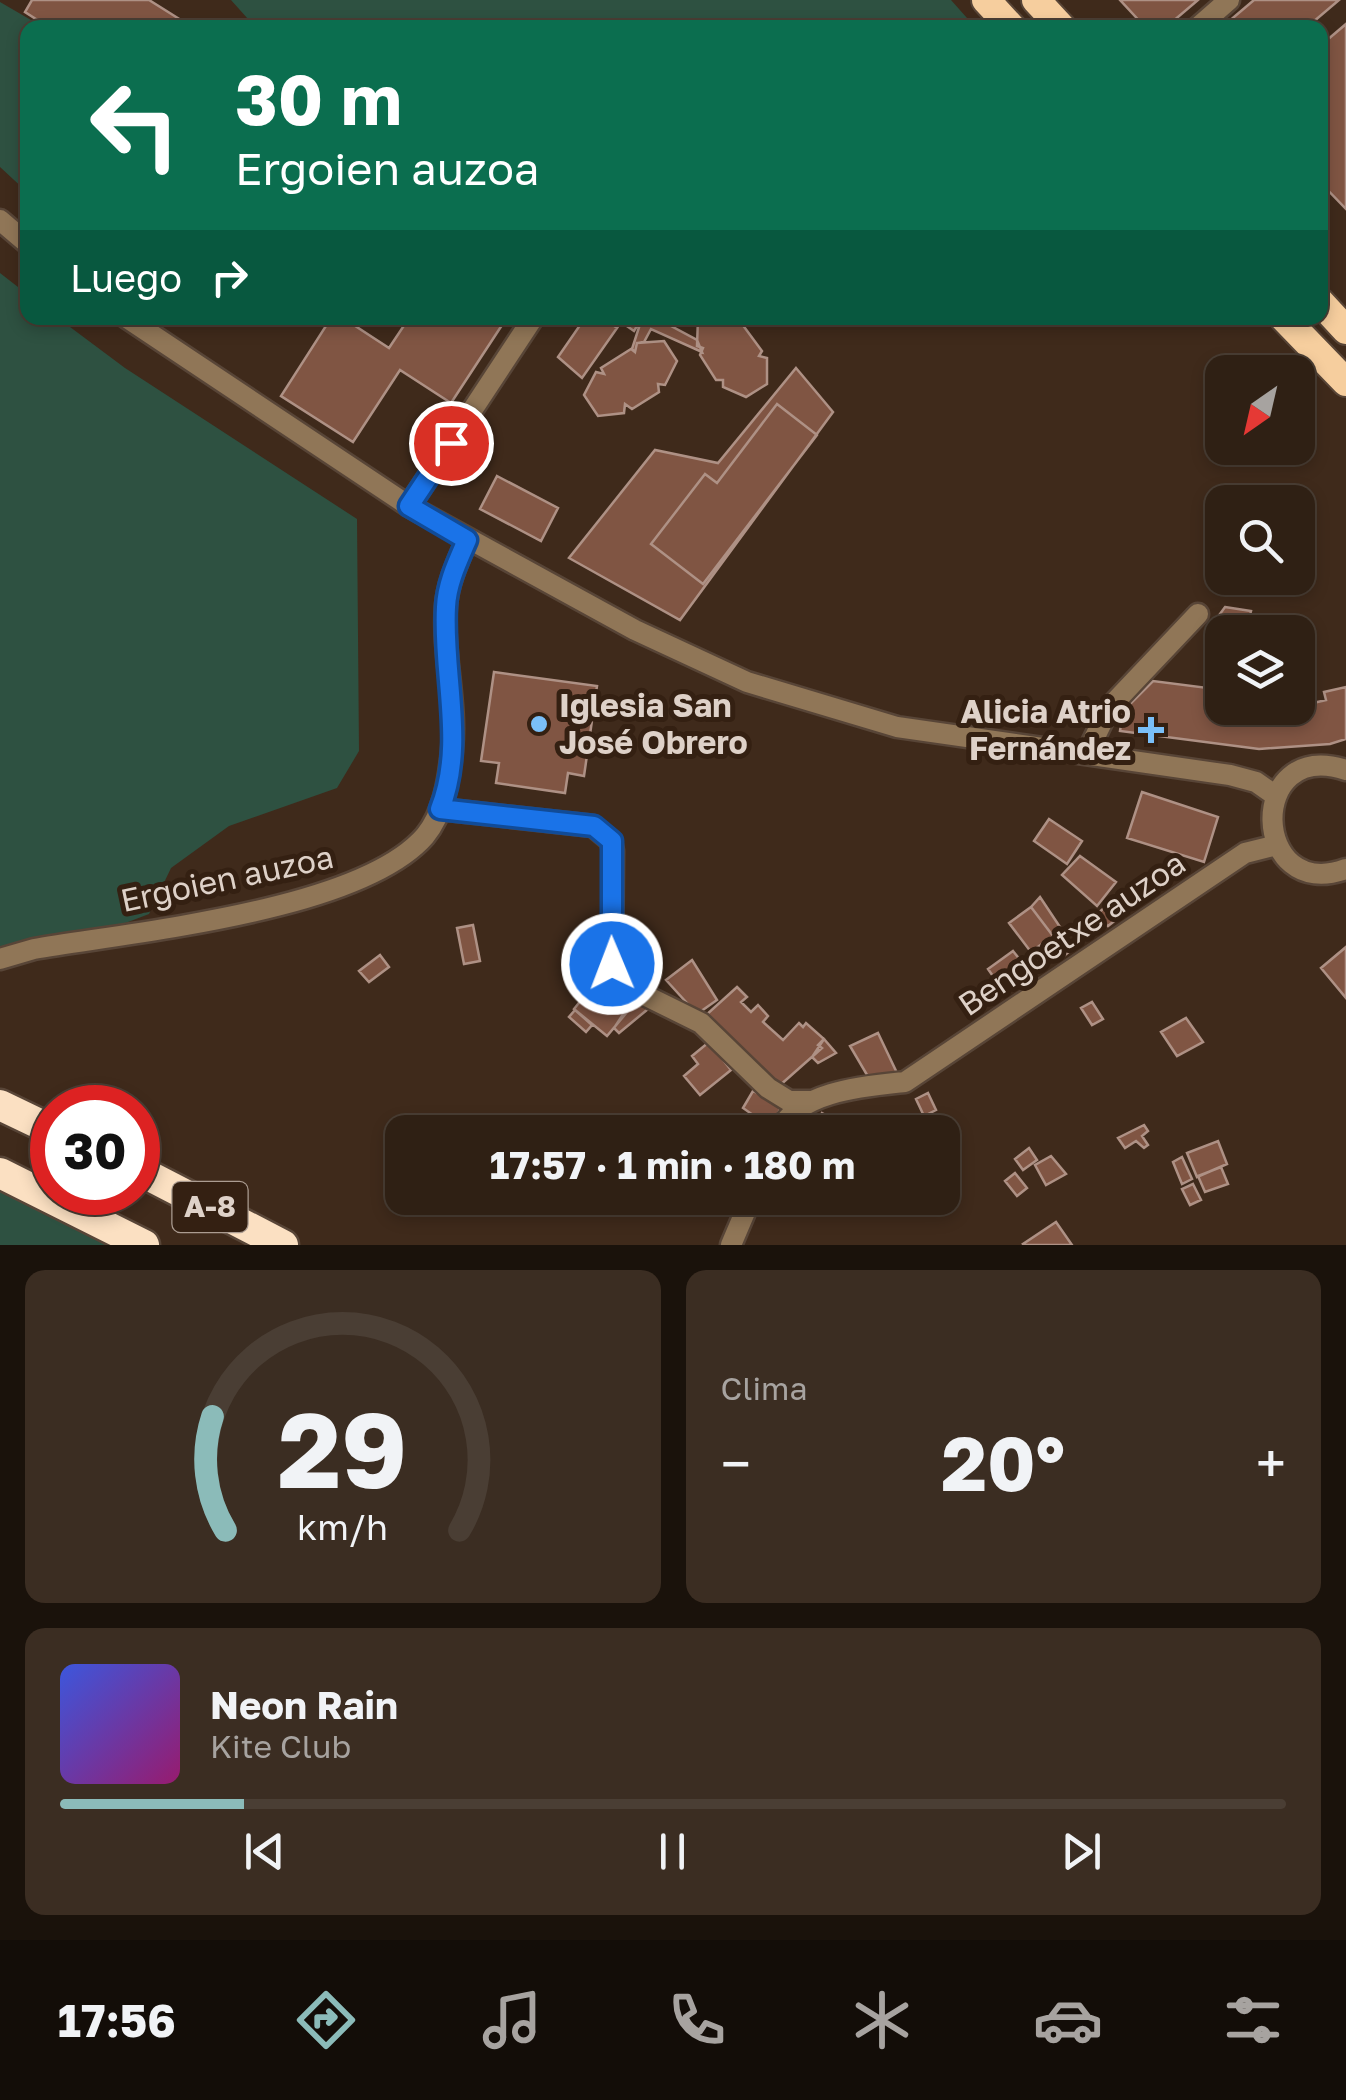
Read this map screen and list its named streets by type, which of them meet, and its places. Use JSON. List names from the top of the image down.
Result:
{
  "streets": {
    "highway": ["A-8"],
    "street": ["Ergoien auzoa", "Bengoetxe auzoa"]
  },
  "places": {
    "other": ["Iglesia San José Obrero"],
    "health": ["Alicia Atrio Fernández"]
  },
  "north": "bottom left",
  "page": {
    "turn": ["30 m", "Ergoien auzoa"],
    "then": "Luego",
    "limit": "30",
    "trip": "17:57 · 1 min · 180 m",
    "tile": "Clima",
    "heat": ["−", "20°", "+"],
    "song": ["Neon Rain", "Kite Club"],
    "tabs": "17:56",
    "gauge": ["29", "km/h"]
  }
}
